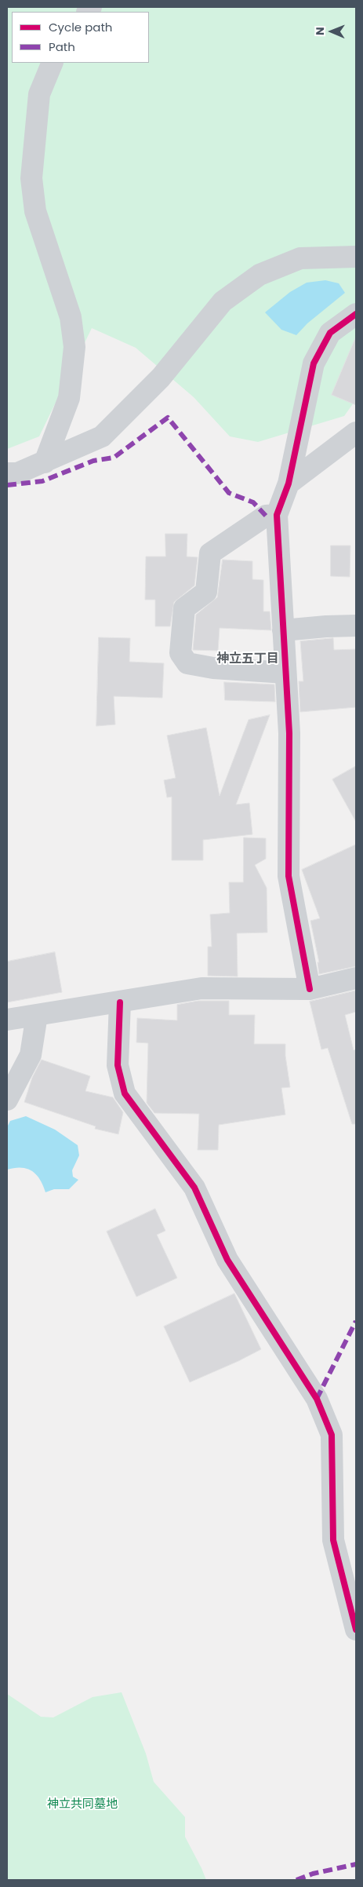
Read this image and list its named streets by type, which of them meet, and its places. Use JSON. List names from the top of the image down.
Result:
{
  "districts": ["神立五丁目"],
  "parks": ["神立共同墓地"],
  "legend": ["Cycle path", "Path"],
  "north": "left"
}
